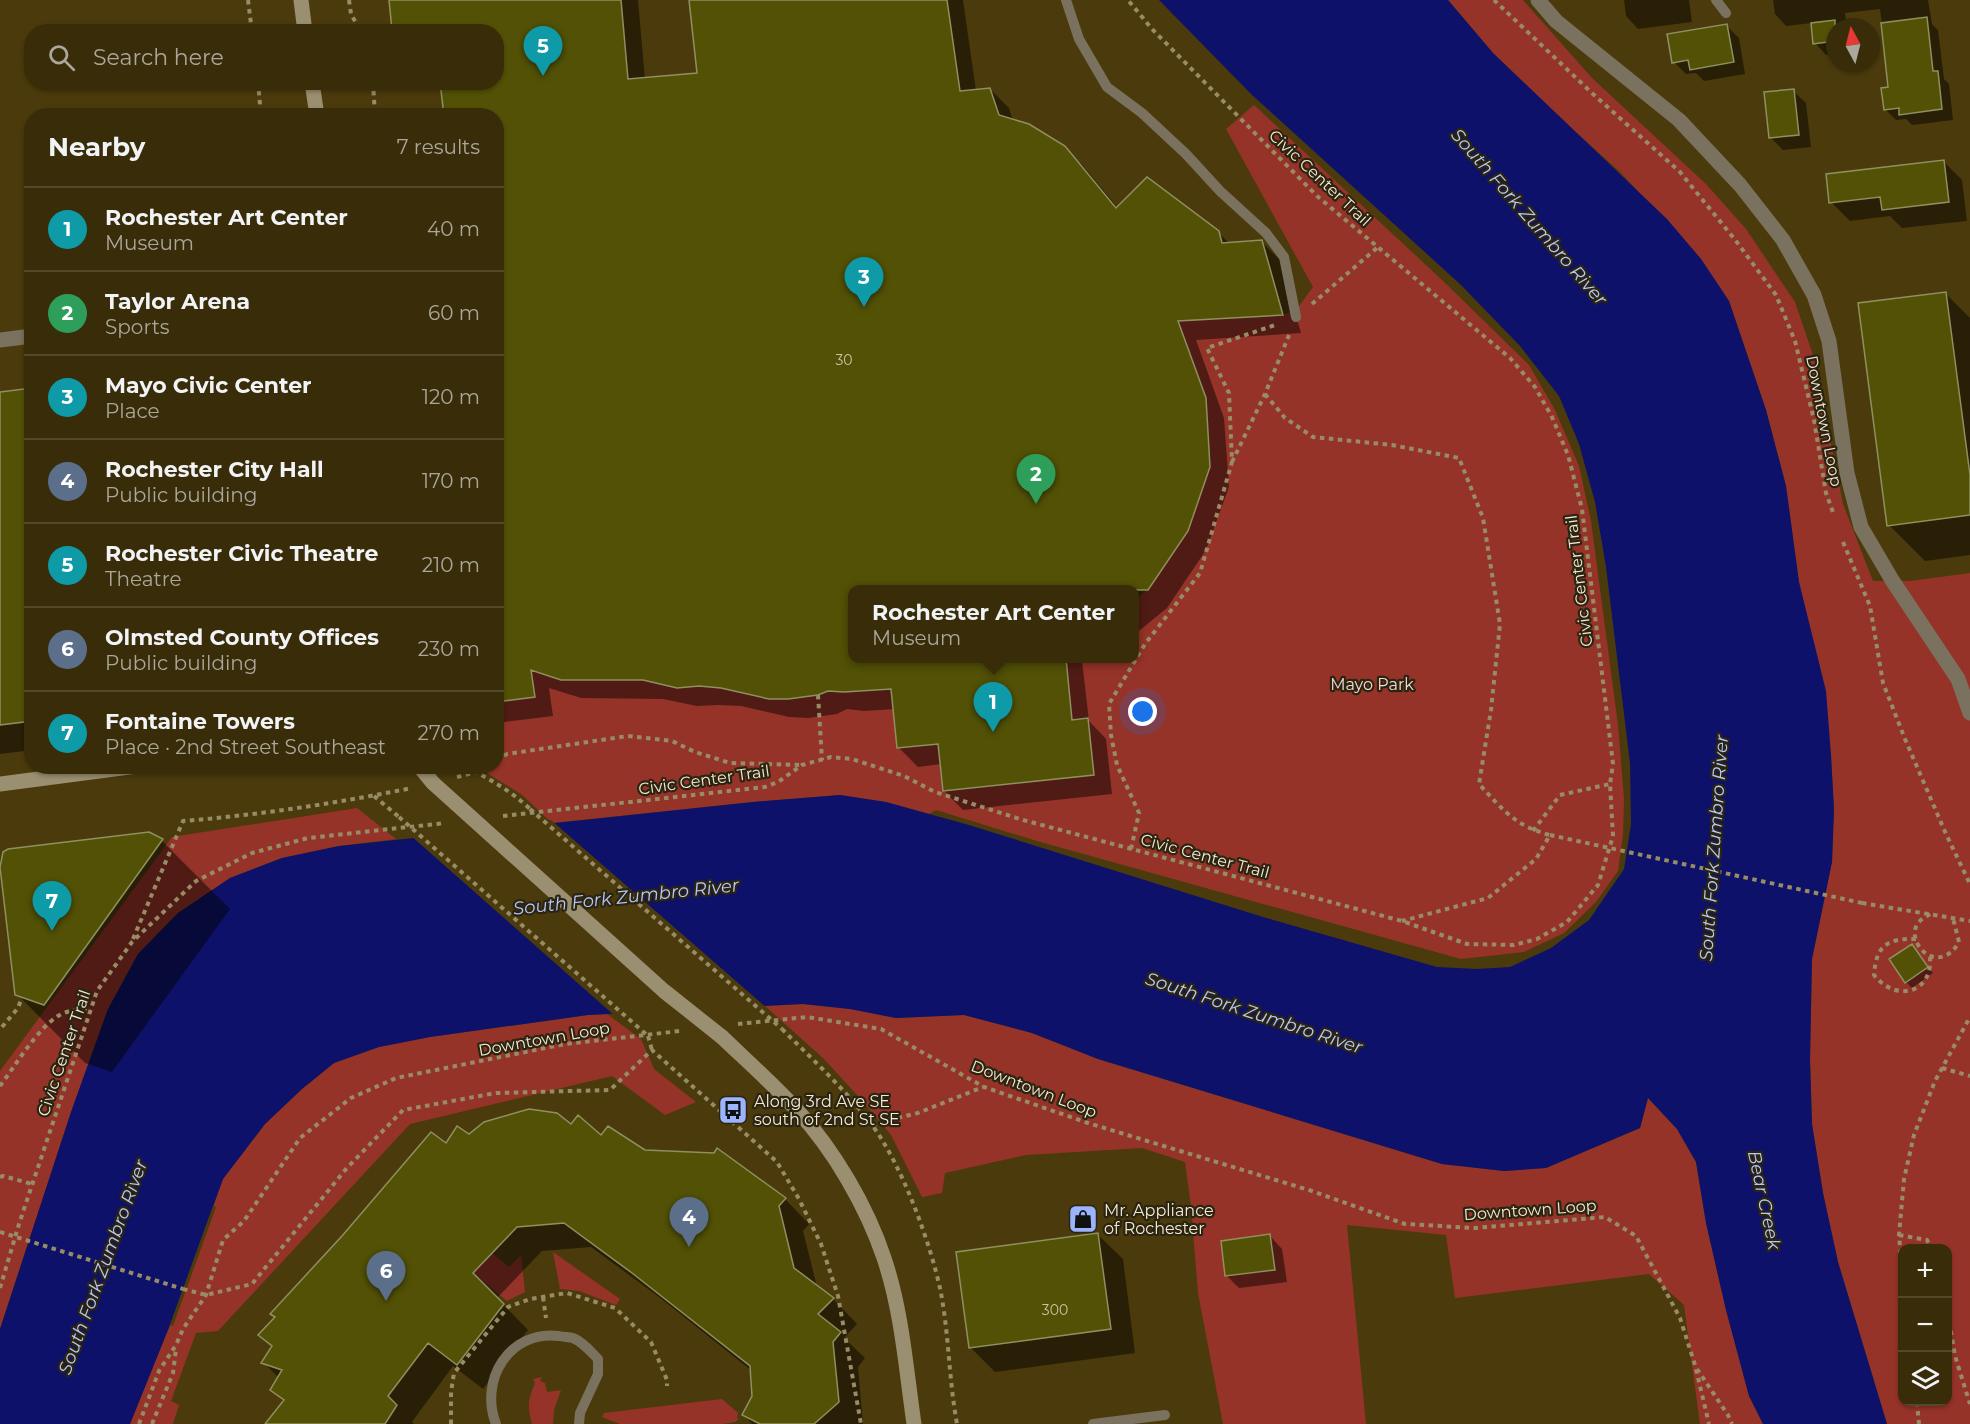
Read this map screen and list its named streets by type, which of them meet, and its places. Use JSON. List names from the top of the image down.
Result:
{
  "streets": {
    "path": ["Civic Center Trail", "Downtown Loop"]
  },
  "water": ["South Fork Zumbro River", "Bear Creek"],
  "parks": ["Mayo Park"],
  "places": {
    "bus stop": ["Along 3rd Ave SE south of 2nd St SE"],
    "shop": ["Mr. Appliance of Rochester"]
  },
  "house_numbers": ["30", "300"],
  "north": "top",
  "page": {
    "search": "Search here",
    "pins": [
      "5",
      "3",
      "2",
      "1",
      "7",
      "4",
      "6"
    ],
    "heading": ["Nearby", "7 results"],
    "list": [
      {
        "mark": "1",
        "name": "Rochester Art Center",
        "note": "Museum",
        "value": "40 m"
      },
      {
        "mark": "2",
        "name": "Taylor Arena",
        "note": "Sports",
        "value": "60 m"
      },
      {
        "mark": "3",
        "name": "Mayo Civic Center",
        "note": "Place",
        "value": "120 m"
      },
      {
        "mark": "4",
        "name": "Rochester City Hall",
        "note": "Public building",
        "value": "170 m"
      },
      {
        "mark": "5",
        "name": "Rochester Civic Theatre",
        "note": "Theatre",
        "value": "210 m"
      },
      {
        "mark": "6",
        "name": "Olmsted County Offices",
        "note": "Public building",
        "value": "230 m"
      },
      {
        "mark": "7",
        "name": "Fontaine Towers",
        "note": "Place · 2nd Street Southeast",
        "value": "270 m"
      }
    ],
    "popup": ["Rochester Art Center", "Museum"],
    "map_buttons": ["+", "−"]
  }
}
